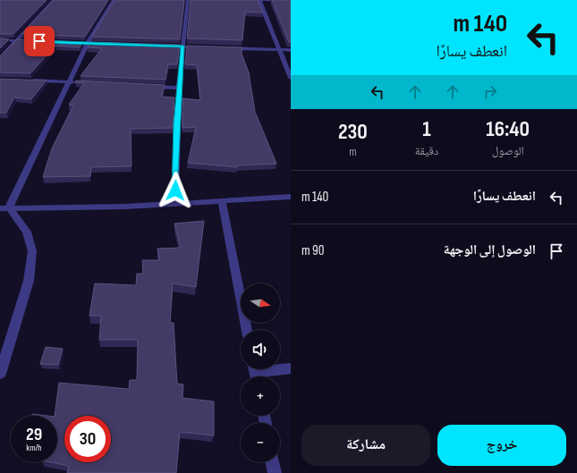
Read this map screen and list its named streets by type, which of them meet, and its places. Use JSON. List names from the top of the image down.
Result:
{
  "north": "right",
  "page": {
    "turn": ["140 m", "انعطف يسارًا"],
    "eta": [
      "16:40",
      "الوصول",
      "1",
      "دقيقة",
      "230",
      "m"
    ],
    "list": [
      {
        "name": "انعطف يسارًا",
        "value": "140 m"
      },
      {
        "name": "الوصول إلى الوجهة",
        "value": "90 m"
      }
    ],
    "map_buttons": ["+", "−"],
    "speed": "29 km/h",
    "limit": "30",
    "buttons": ["خروج", "مشاركة"]
  }
}
